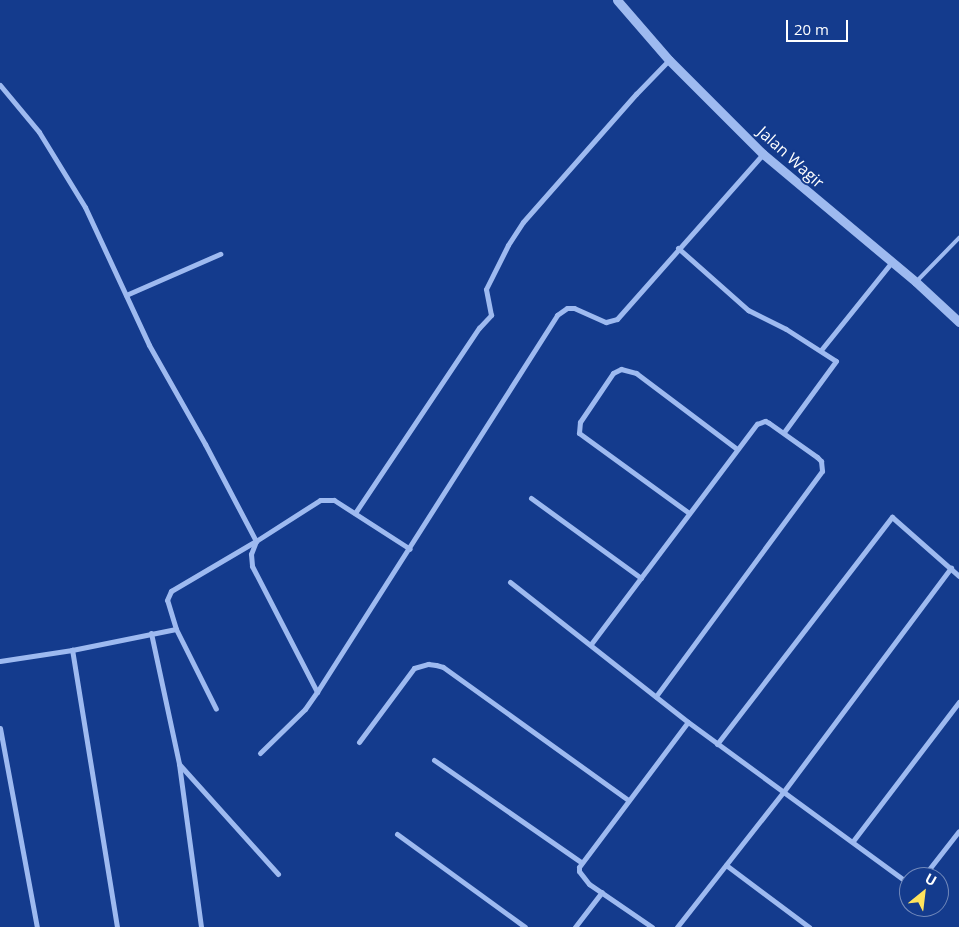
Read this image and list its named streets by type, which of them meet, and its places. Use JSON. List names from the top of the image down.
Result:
{
  "streets": {
    "street": ["Jalan Wagir"]
  },
  "scale_bar": "20 m",
  "north": "top right"
}
